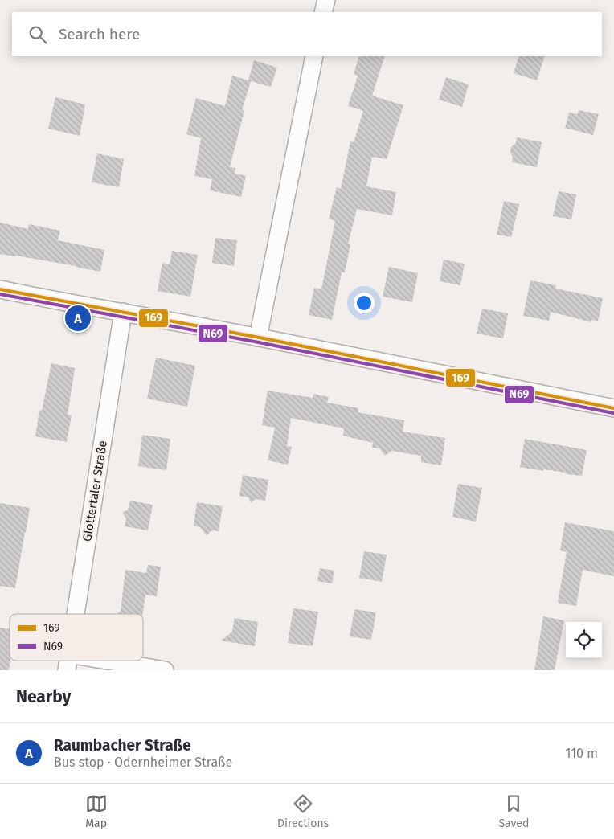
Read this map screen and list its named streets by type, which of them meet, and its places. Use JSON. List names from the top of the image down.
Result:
{
  "streets": {
    "street": ["Glottertaler Straße"]
  },
  "lines": ["transit line 169", "transit line N69"],
  "legend": ["169", "N69"],
  "page": {
    "search": "Search here",
    "pins": "A",
    "heading": "Nearby",
    "list": [
      {
        "mark": "A",
        "name": "Raumbacher Straße",
        "note": "Bus stop · Odernheimer Straße",
        "value": "110 m"
      }
    ],
    "nav": ["Map", "Directions", "Saved"]
  }
}
